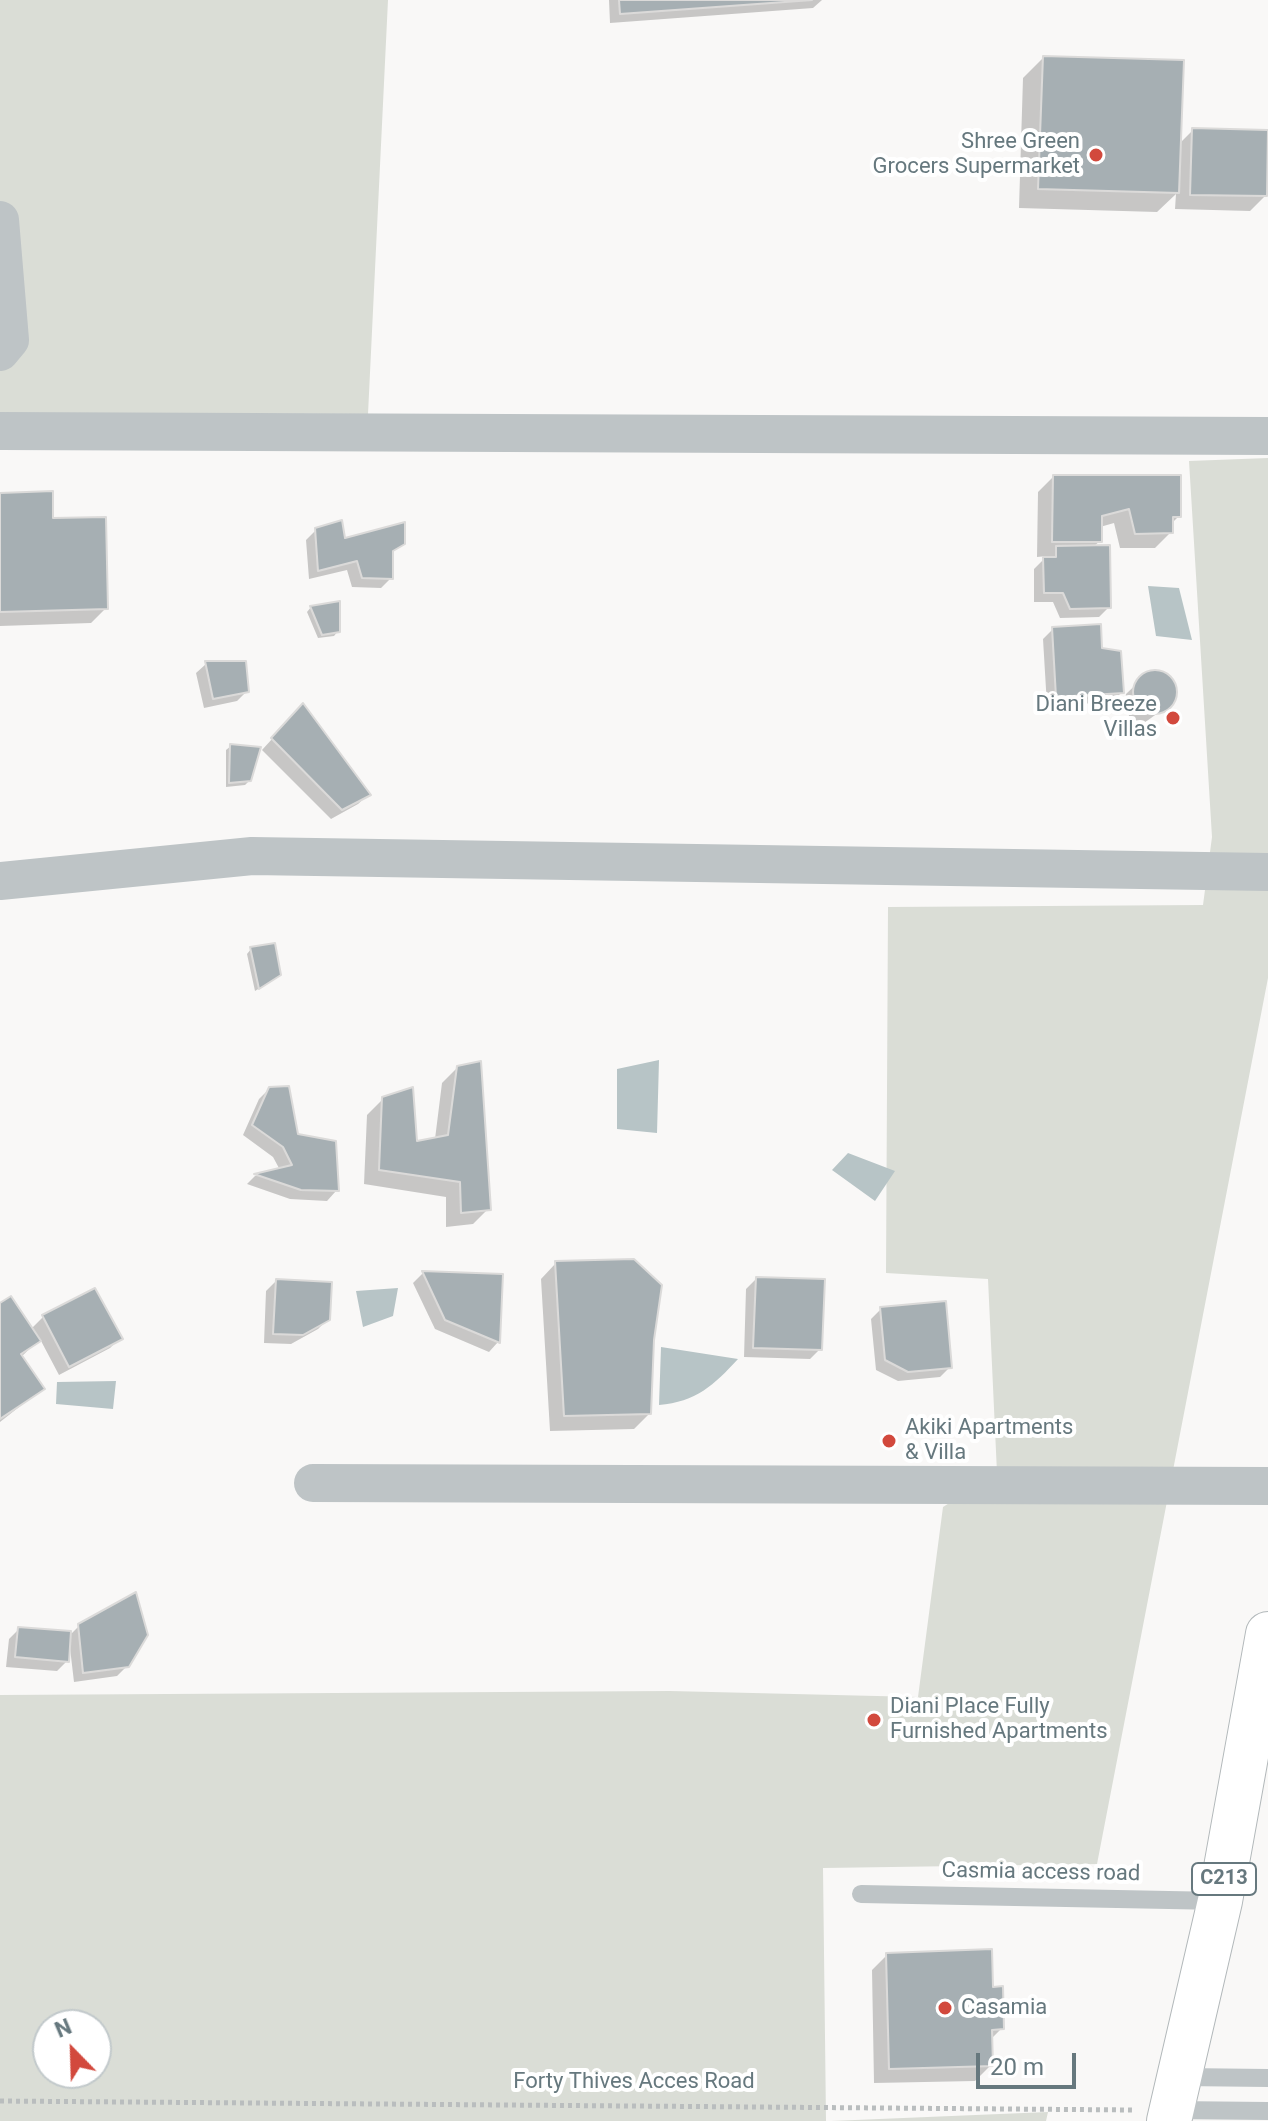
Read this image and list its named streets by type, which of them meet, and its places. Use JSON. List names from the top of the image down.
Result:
{
  "streets": {
    "main road": ["C213"],
    "lane": ["Casmia access road"],
    "path": ["Forty Thives Acces Road"]
  },
  "crossings": [
    ["Casmia access road", "C213"],
    ["C213", "Forty Thives Acces Road"]
  ],
  "places": [
    "Shree Green Grocers Supermarket",
    "Diani Breeze Villas",
    "Akiki Apartments & Villa",
    "Diani Place Fully Furnished Apartments",
    "Casamia"
  ],
  "scale_bar": "20 m",
  "north": "top left"
}
